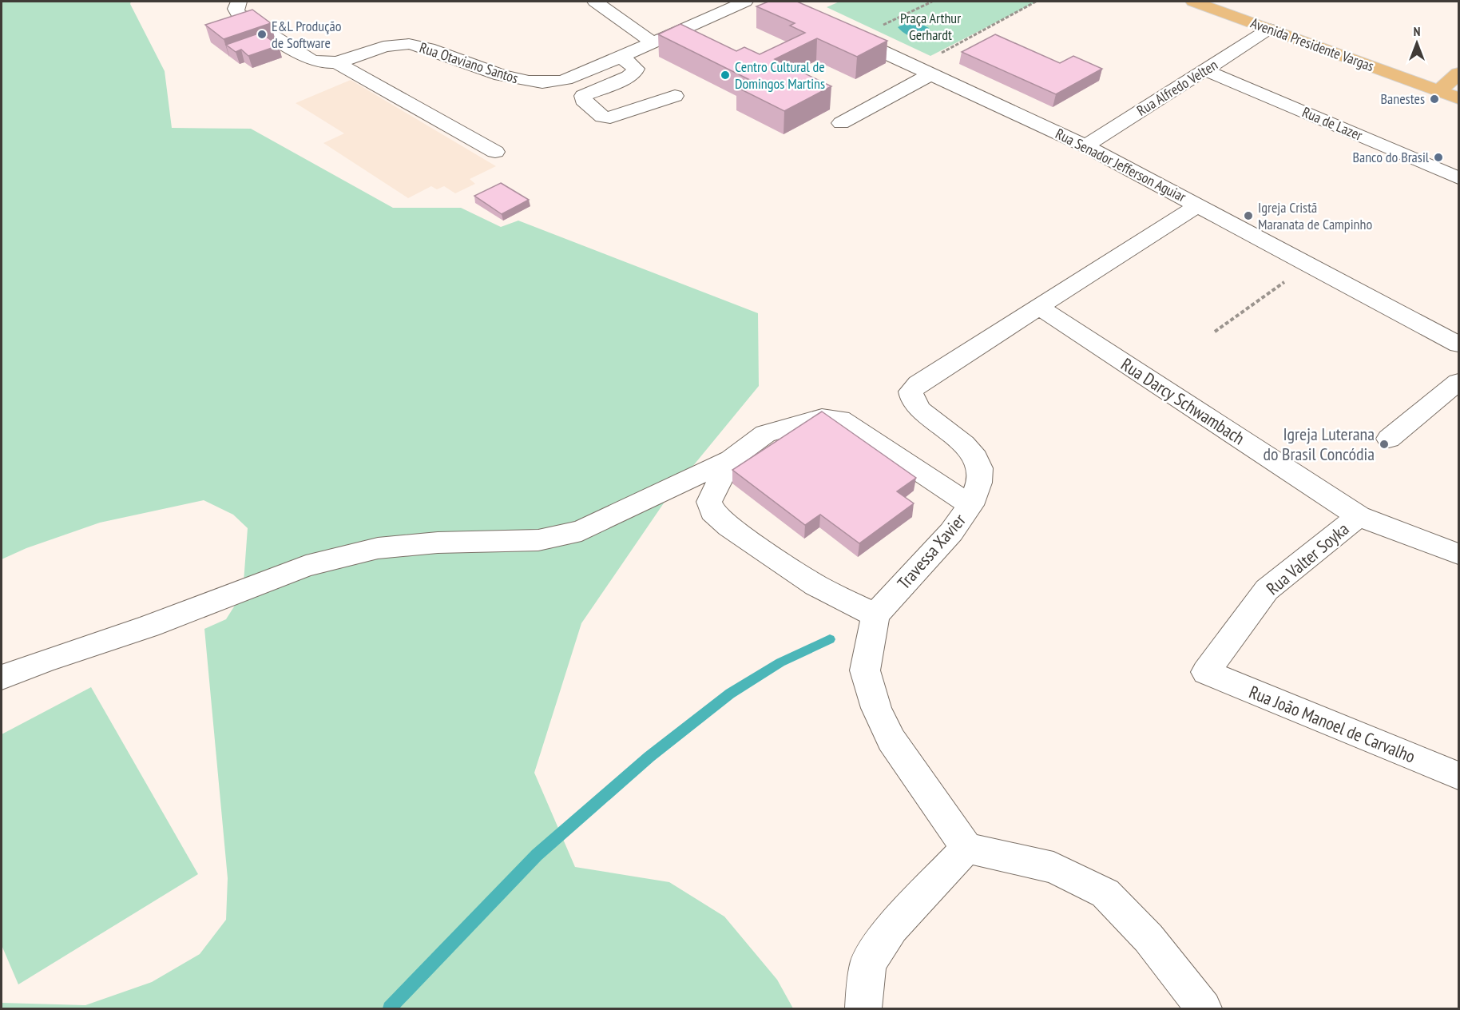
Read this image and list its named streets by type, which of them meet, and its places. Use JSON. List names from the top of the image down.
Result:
{
  "streets": {
    "main road": ["Avenida Presidente Vargas"],
    "street": [
      "Rua Otaviano Santos",
      "Rua Alfredo Velten",
      "Rua de Lazer",
      "Rua Senador Jefferson Aguiar",
      "Rua Darcy Schwambach",
      "Travessa Xavier",
      "Rua Valter Soyka",
      "Rua João Manoel de Carvalho"
    ]
  },
  "crossings": [
    ["Avenida Presidente Vargas", "Rua Alfredo Velten"],
    ["Rua Alfredo Velten", "Rua de Lazer"],
    ["Rua Alfredo Velten", "Rua Senador Jefferson Aguiar"],
    ["Rua Senador Jefferson Aguiar", "Travessa Xavier"],
    ["Rua Darcy Schwambach", "Travessa Xavier"],
    ["Rua Darcy Schwambach", "Rua Valter Soyka"],
    ["Rua Valter Soyka", "Rua João Manoel de Carvalho"]
  ],
  "parks": ["Praça Arthur Gerhardt"],
  "places": [
    "E&L Produção de Software",
    "Centro Cultural de Domingos Martins",
    "Banestes",
    "Banco do Brasil",
    "Igreja Cristã Maranata de Campinho",
    "Igreja Luterana do Brasil Concódia"
  ],
  "north": "top"
}
